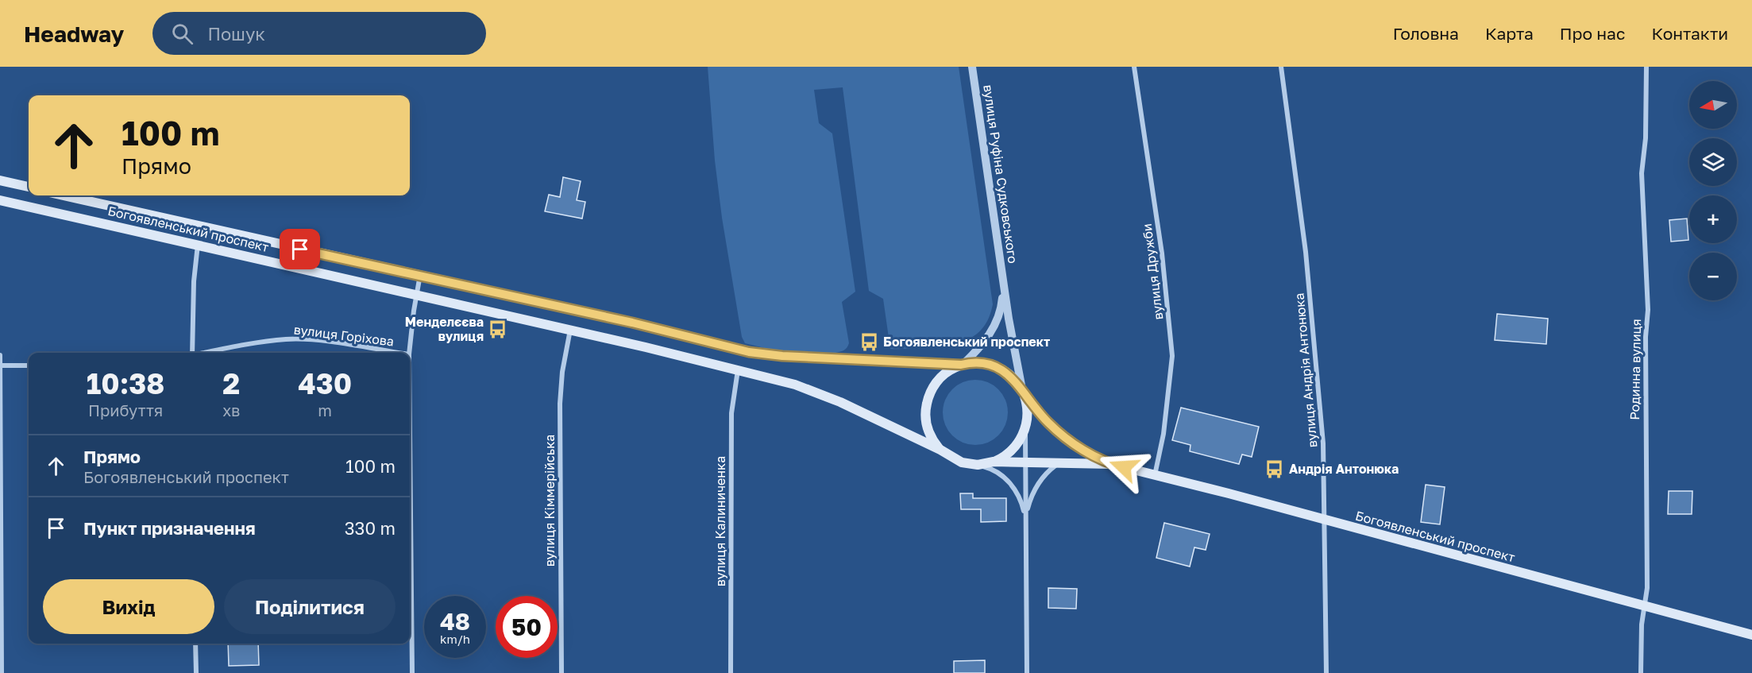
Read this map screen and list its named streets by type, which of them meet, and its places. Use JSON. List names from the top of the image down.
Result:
{
  "streets": {
    "main road": ["вулиця Руфіна Судковського", "Богоявленський проспект"],
    "street": [
      "вулиця Дружби",
      "вулиця Горіхова",
      "Родинна вулиця",
      "вулиця Андрія Антонюка",
      "вулиця Кіммерійська",
      "вулиця Калиниченка"
    ]
  },
  "crossings": [
    ["вулиця Руфіна Судковського", "Богоявленський проспект"],
    ["Богоявленський проспект", "вулиця Дружби"],
    ["Богоявленський проспект", "Родинна вулиця"],
    ["Богоявленський проспект", "вулиця Андрія Антонюка"],
    ["Богоявленський проспект", "вулиця Кіммерійська"],
    ["Богоявленський проспект", "вулиця Калиниченка"]
  ],
  "places": {
    "bus stop": ["Менделєєва вулиця", "Богоявленський проспект", "Андрія Антонюка"]
  },
  "north": "left",
  "page": {
    "header": "Headway",
    "search": "Пошук",
    "nav": [
      "Головна",
      "Карта",
      "Про нас",
      "Контакти"
    ],
    "map_buttons": ["+", "−"],
    "turn": ["100 m", "Прямо"],
    "eta": [
      "10:38",
      "Прибуття",
      "2",
      "хв",
      "430",
      "m"
    ],
    "list": [
      {
        "name": "Прямо",
        "note": "Богоявленський проспект",
        "value": "100 m"
      },
      {
        "name": "Пункт призначення",
        "value": "330 m"
      }
    ],
    "buttons": ["Вихід", "Поділитися"],
    "speed": "48 km/h",
    "limit": "50"
  }
}
